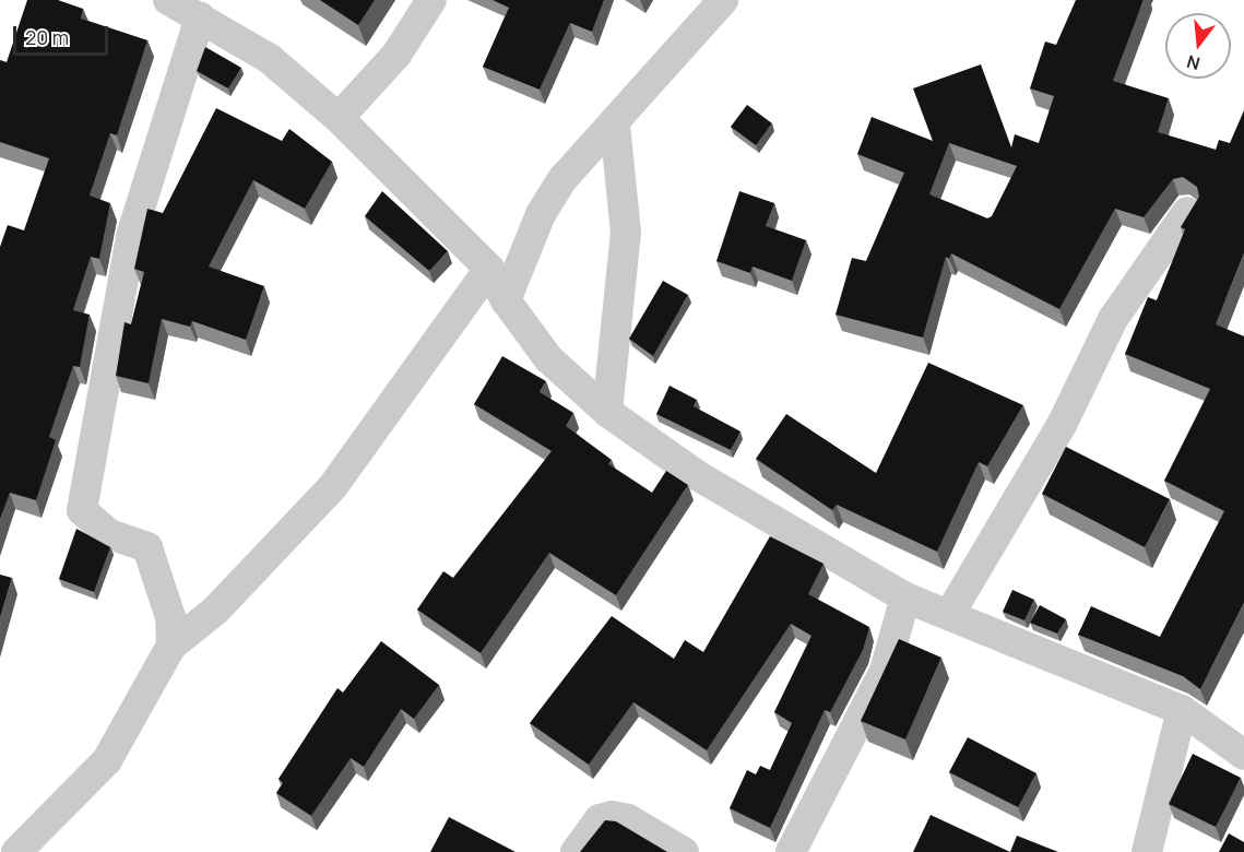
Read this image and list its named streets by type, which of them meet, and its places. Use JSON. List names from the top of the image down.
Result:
{
  "scale_bar": "20 m",
  "north": "bottom"
}
